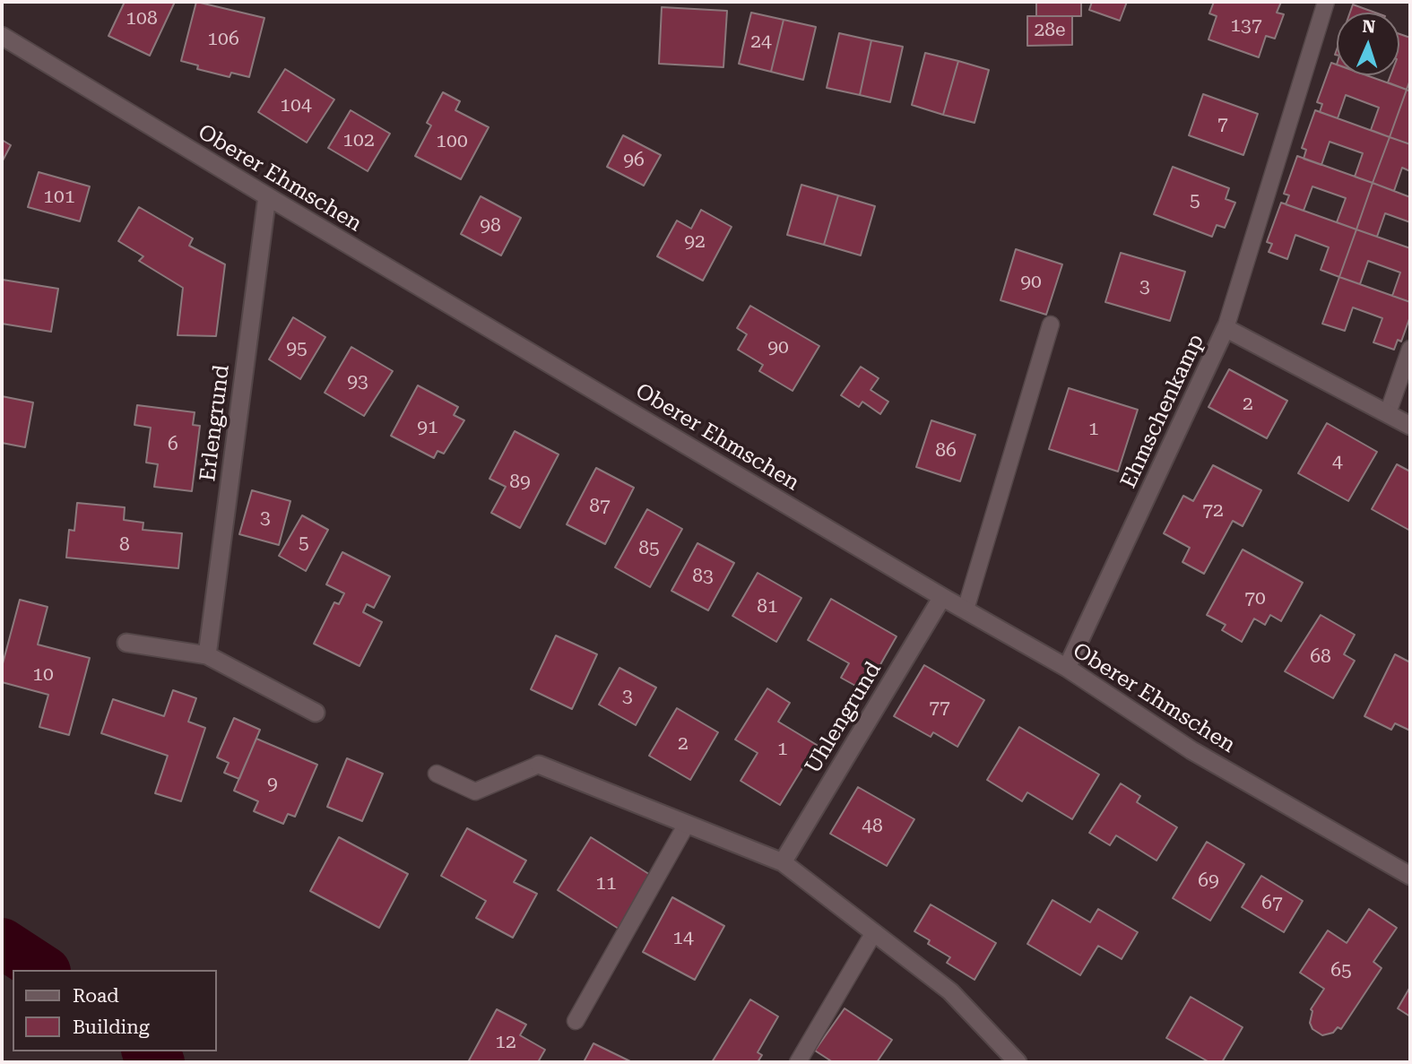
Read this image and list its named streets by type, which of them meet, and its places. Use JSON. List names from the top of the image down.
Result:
{
  "streets": {
    "street": [
      "Oberer Ehmschen",
      "Ehmschenkamp",
      "Erlengrund",
      "Uhlengrund"
    ]
  },
  "crossings": [
    ["Oberer Ehmschen", "Ehmschenkamp"],
    ["Oberer Ehmschen", "Erlengrund"],
    ["Oberer Ehmschen", "Uhlengrund"]
  ],
  "house_numbers": [
    "108",
    "137",
    "28e",
    "106",
    "24",
    "104",
    "7",
    "102",
    "100",
    "96",
    "101",
    "5",
    "98",
    "92",
    "90",
    "3",
    "90",
    "95",
    "93",
    "2",
    "91",
    "1",
    "6",
    "86",
    "4",
    "89",
    "87",
    "72",
    "3",
    "5",
    "8",
    "85",
    "83",
    "70",
    "81",
    "68",
    "10",
    "3",
    "77",
    "2",
    "1",
    "9",
    "48",
    "69",
    "11",
    "67",
    "14",
    "65",
    "12"
  ],
  "legend": ["Road", "Building"],
  "north": "top"
}
